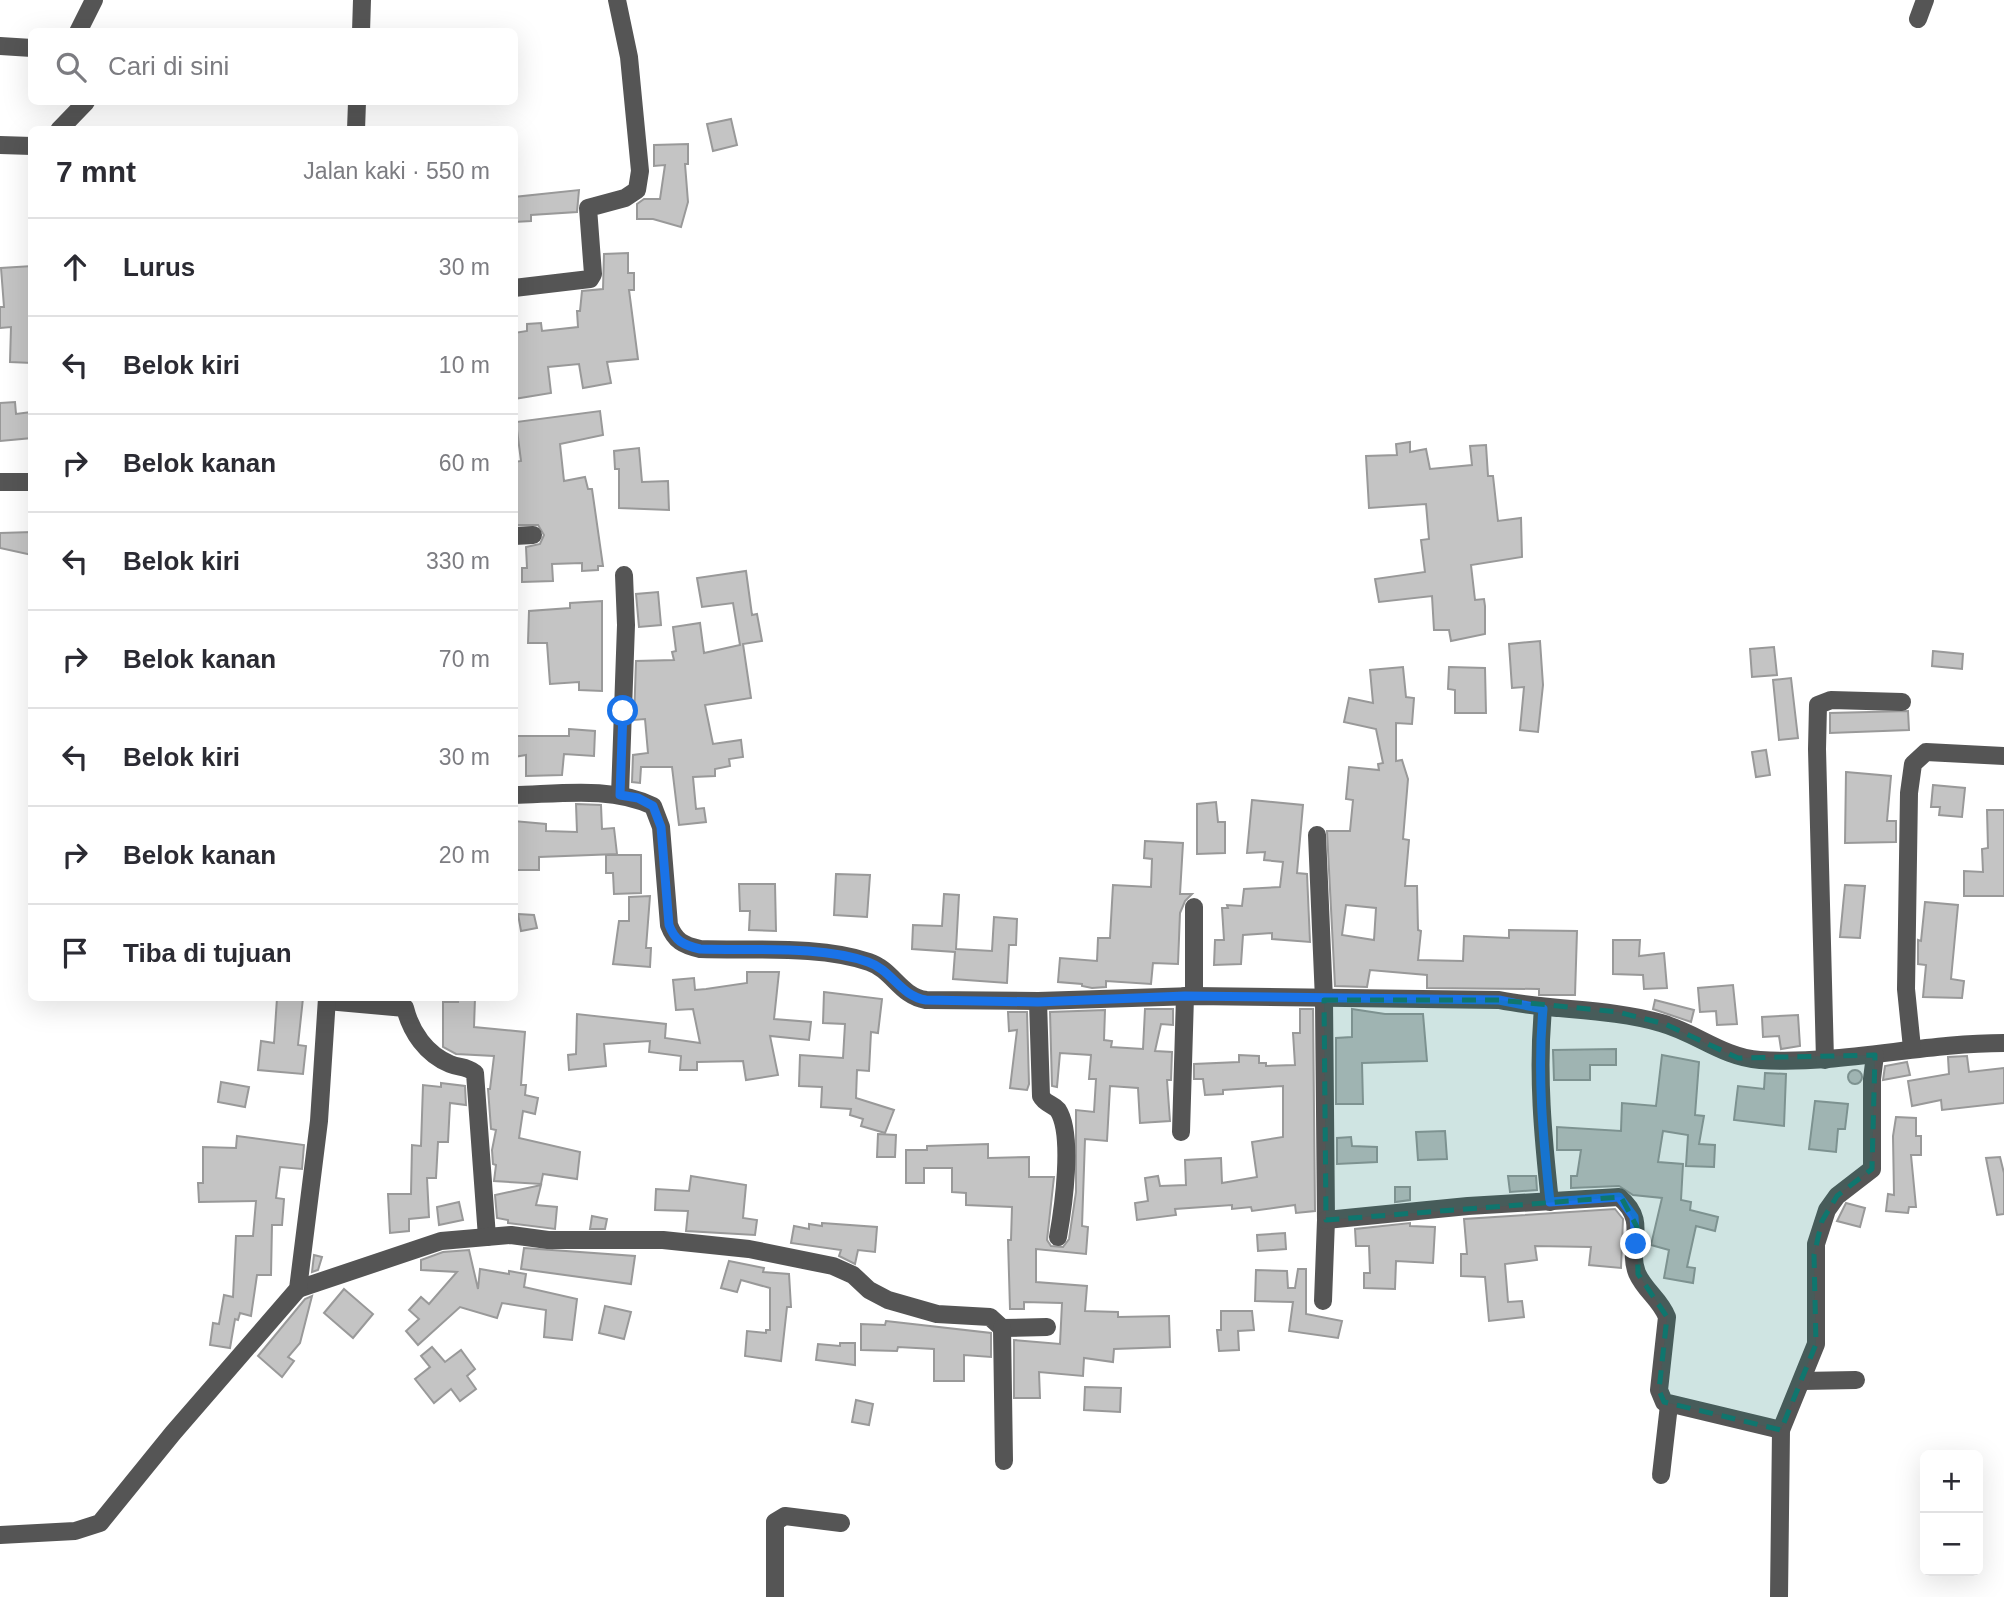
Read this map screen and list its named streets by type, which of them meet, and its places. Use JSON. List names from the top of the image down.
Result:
{
  "page": {
    "search": "Cari di sini",
    "heading": ["7 mnt", "Jalan kaki · 550 m"],
    "list": [
      ["Lurus", "30 m"],
      ["Belok kiri", "10 m"],
      ["Belok kanan", "60 m"],
      ["Belok kiri", "330 m"],
      ["Belok kanan", "70 m"],
      ["Belok kiri", "30 m"],
      ["Belok kanan", "20 m"],
      "Tiba di tujuan"
    ],
    "map_buttons": ["+", "−"]
  }
}
